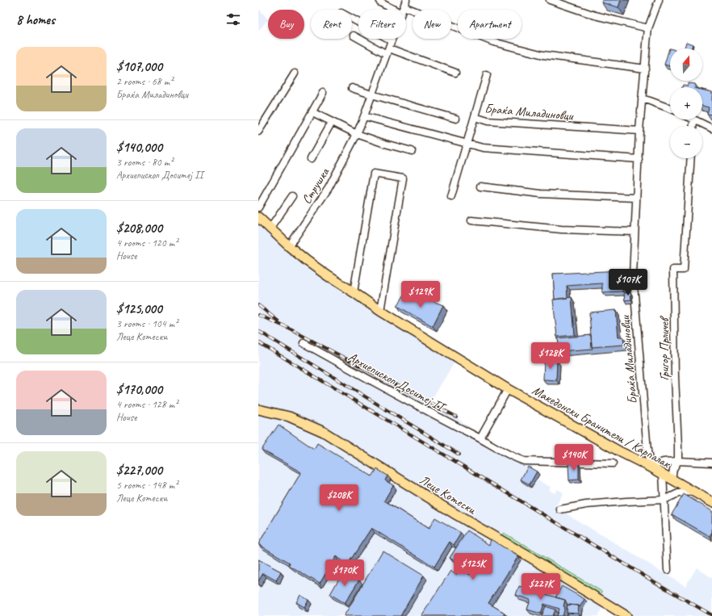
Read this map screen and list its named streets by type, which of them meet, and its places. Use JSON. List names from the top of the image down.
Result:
{
  "streets": {
    "main road": ["Македонски Бранители / Карпалак", "Леце Котески"],
    "street": [
      "Браќа Миладиновци",
      "Струшка",
      "Григор Прличев",
      "Архиепископ Доситеј II"
    ]
  },
  "crossings": [
    ["Браќа Миладиновци", "Струшка"],
    ["Браќа Миладиновци", "Македонски Бранители / Карпалак"],
    ["Струшка", "Македонски Бранители / Карпалак"],
    ["Григор Прличев", "Македонски Бранители / Карпалак"]
  ],
  "north": "top",
  "page": {
    "heading": "8 homes",
    "chip": [
      "Buy",
      "Rent",
      "Filters",
      "New",
      "Apartment"
    ],
    "list": [
      {
        "name": "$107,000",
        "note": "2 rooms · 68 m² · Браќа Миладиновци"
      },
      {
        "name": "$140,000",
        "note": "3 rooms · 80 m² · Архиепископ Доситеј II"
      },
      {
        "name": "$208,000",
        "note": "4 rooms · 120 m² · House"
      },
      {
        "name": "$125,000",
        "note": "3 rooms · 104 m² · Леце Котески"
      },
      {
        "name": "$170,000",
        "note": "4 rooms · 128 m² · House"
      },
      {
        "name": "$227,000",
        "note": "5 rooms · 148 m² · Леце Котески"
      }
    ],
    "map_buttons": ["+", "−"],
    "price": [
      "$107K",
      "$129K",
      "$128K",
      "$140K",
      "$208K",
      "$125K",
      "$170K",
      "$227K"
    ]
  }
}
